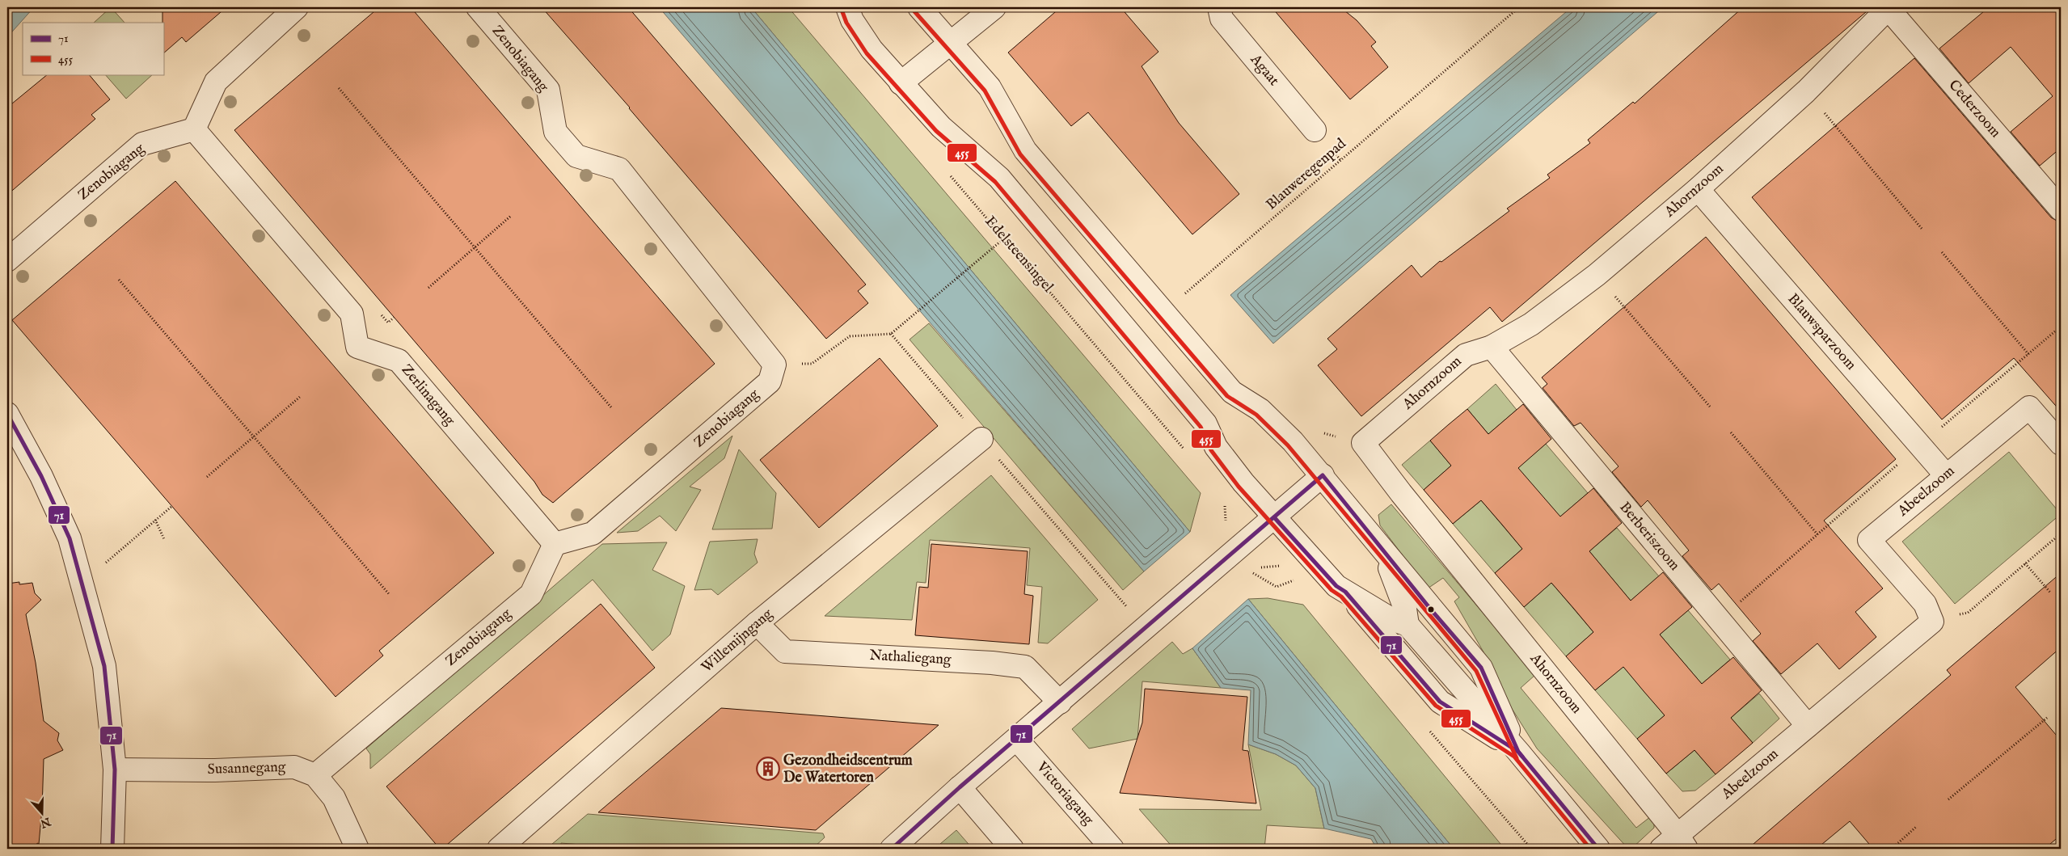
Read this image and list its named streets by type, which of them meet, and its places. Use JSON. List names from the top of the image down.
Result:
{
  "streets": {
    "street": [
      "Zenobiagang",
      "Agaat",
      "Cederzoom",
      "Ahornzoom",
      "Blauwsparzoom",
      "Zerlinagang",
      "Abeelzoom",
      "Berberiszoom",
      "Willemijngang",
      "Nathaliegang",
      "Susannegang",
      "Victoriagang"
    ],
    "path": ["Blauweregenpad", "Edelsteensingel"]
  },
  "crossings": [
    ["Zenobiagang", "Zerlinagang"],
    ["Zenobiagang", "Susannegang"],
    ["Cederzoom", "Ahornzoom"],
    ["Ahornzoom", "Blauwsparzoom"],
    ["Ahornzoom", "Abeelzoom"],
    ["Ahornzoom", "Berberiszoom"],
    ["Blauwsparzoom", "Abeelzoom"],
    ["Abeelzoom", "Berberiszoom"],
    ["Willemijngang", "Nathaliegang"]
  ],
  "places": {
    "building": ["Gezondheidscentrum De Watertoren"]
  },
  "lines": ["transit line 455", "transit line 71"],
  "legend": ["71", "455"],
  "north": "bottom"
}
